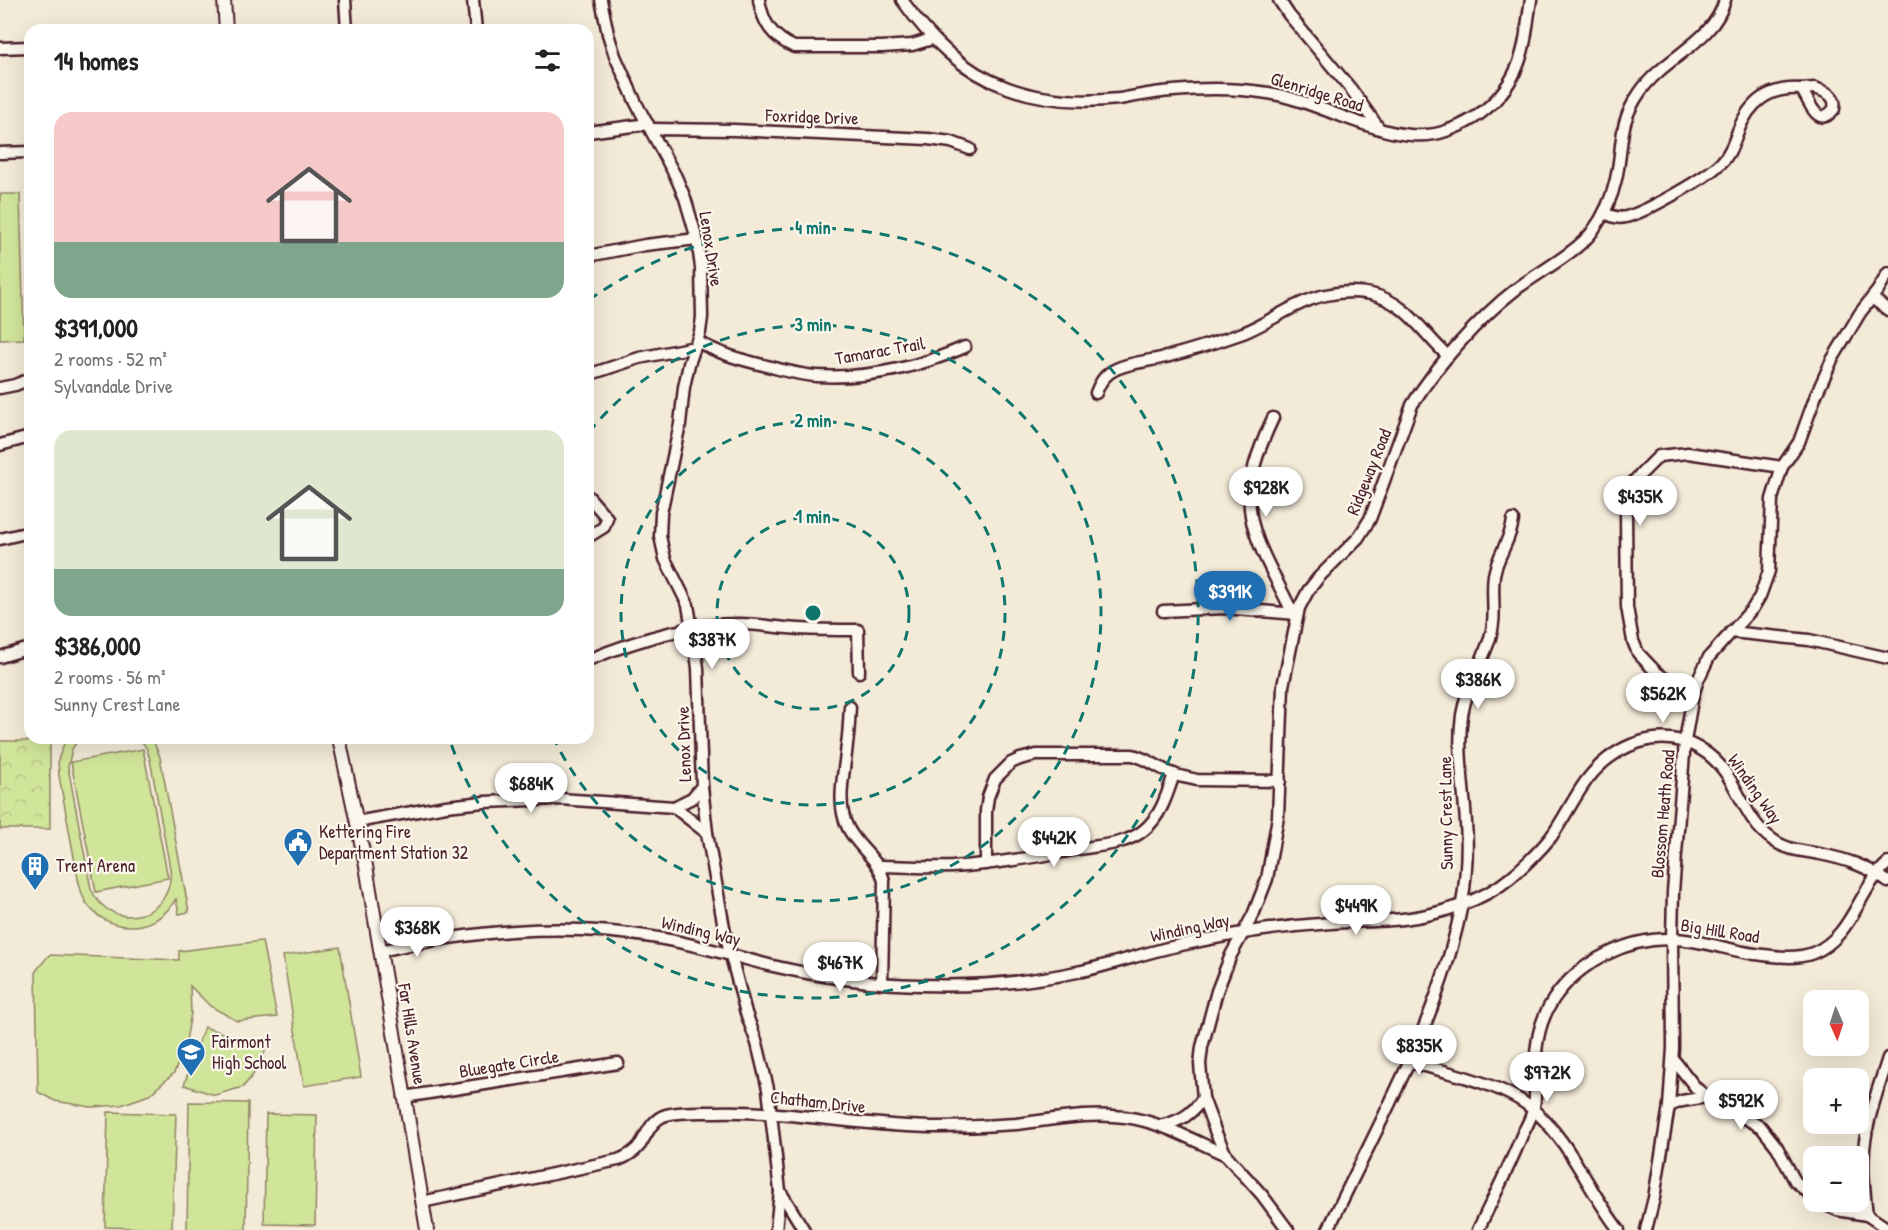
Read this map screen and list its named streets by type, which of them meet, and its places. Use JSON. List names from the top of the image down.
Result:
{
  "streets": {
    "main road": ["Far Hills Avenue"],
    "street": [
      "Glenridge Road",
      "Foxridge Drive",
      "Lenox Drive",
      "Tamarac Trail",
      "Ridgeway Road",
      "Winding Way",
      "Sunny Crest Lane",
      "Blossom Heath Road",
      "Big Hill Road",
      "Bluegate Circle",
      "Chatham Drive"
    ]
  },
  "crossings": [
    ["Foxridge Drive", "Lenox Drive"],
    ["Lenox Drive", "Tamarac Trail"],
    ["Lenox Drive", "Winding Way"],
    ["Lenox Drive", "Chatham Drive"],
    ["Ridgeway Road", "Winding Way"],
    ["Ridgeway Road", "Chatham Drive"],
    ["Winding Way", "Sunny Crest Lane"],
    ["Winding Way", "Blossom Heath Road"],
    ["Winding Way", "Big Hill Road"],
    ["Winding Way", "Far Hills Avenue"],
    ["Blossom Heath Road", "Big Hill Road"],
    ["Far Hills Avenue", "Bluegate Circle"],
    ["Far Hills Avenue", "Chatham Drive"]
  ],
  "places": {
    "public building": ["Kettering Fire Department Station 32"],
    "building": ["Trent Arena"],
    "school or university": ["Fairmont High School"]
  },
  "north": "bottom",
  "page": {
    "heading": "14 homes",
    "list": [
      {
        "name": "$391,000",
        "note": "2 rooms · 52 m² · Sylvandale Drive"
      },
      {
        "name": "$386,000",
        "note": "2 rooms · 56 m² · Sunny Crest Lane"
      }
    ],
    "price": [
      "$928K",
      "$435K",
      "$391K",
      "$387K",
      "$386K",
      "$562K",
      "$684K",
      "$442K",
      "$449K",
      "$368K",
      "$467K",
      "$835K",
      "$972K",
      "$592K"
    ],
    "map_buttons": ["+", "−"]
  },
  "rings": [
    "4 min",
    "3 min",
    "2 min",
    "1 min"
  ]
}
